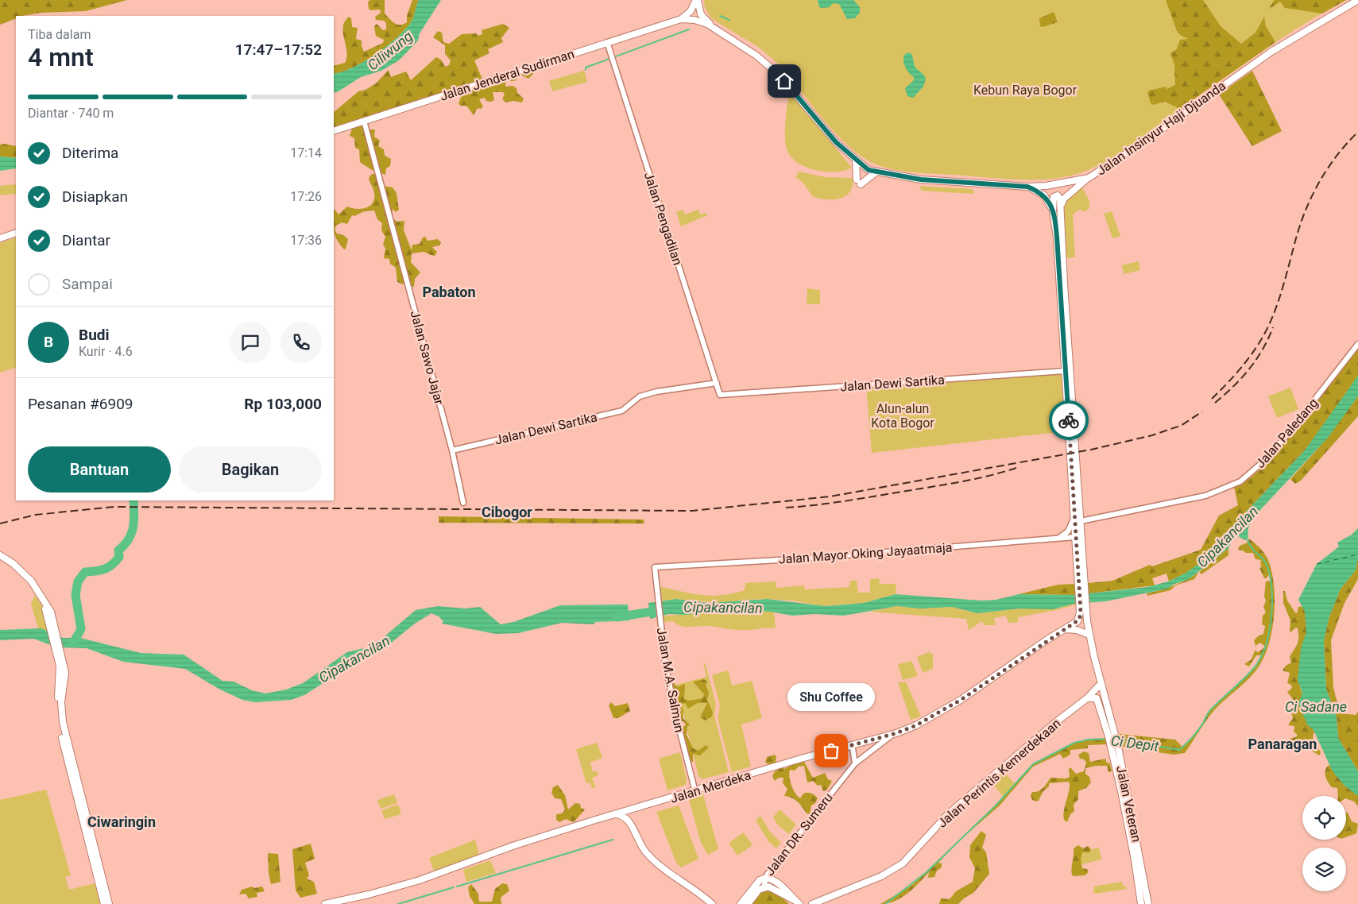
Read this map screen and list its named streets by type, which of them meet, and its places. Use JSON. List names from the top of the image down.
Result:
{
  "streets": {
    "main road": [
      "Jalan Jenderal Sudirman",
      "Jalan Insinyur Haji Djuanda",
      "Jalan Perintis Kemerdekaan",
      "Jalan Merdeka",
      "Jalan Veteran",
      "Jalan DR. Sumeru"
    ],
    "street": [
      "Jalan Pengadilan",
      "Jalan Sawo Jajar",
      "Jalan Dewi Sartika",
      "Jalan Paledang",
      "Jalan Mayor Oking Jayaatmaja",
      "Jalan M.A. Salmun"
    ]
  },
  "crossings": [
    ["Jalan Jenderal Sudirman", "Jalan Pengadilan"],
    ["Jalan Jenderal Sudirman", "Jalan Sawo Jajar"],
    ["Jalan Pengadilan", "Jalan Dewi Sartika"],
    ["Jalan Sawo Jajar", "Jalan Dewi Sartika"],
    ["Jalan Mayor Oking Jayaatmaja", "Jalan M.A. Salmun"],
    ["Jalan M.A. Salmun", "Jalan Merdeka"],
    ["Jalan Perintis Kemerdekaan", "Jalan Veteran"],
    ["Jalan Merdeka", "Jalan Veteran"],
    ["Jalan Merdeka", "Jalan DR. Sumeru"]
  ],
  "districts": [
    "Pabaton",
    "Cibogor",
    "Panaragan",
    "Ciwaringin"
  ],
  "water": [
    "Ciliwung",
    "Cipakancilan",
    "Ci Sadane",
    "Ci Depit"
  ],
  "parks": ["Kebun Raya Bogor", "Alun-alun Kota Bogor"],
  "places": ["Shu Coffee"],
  "page": {
    "heading": ["4 mnt", "Tiba dalam", "17:47–17:52"],
    "panel": [
      "Budi",
      "Kurir · 4.6",
      "Pesanan #6909",
      "Rp 103,000"
    ],
    "bar": "Diantar · 740 m",
    "list": [
      ["Diterima", "17:14"],
      ["Disiapkan", "17:26"],
      ["Diantar", "17:36"],
      "Sampai"
    ],
    "round": "B",
    "buttons": ["Bantuan", "Bagikan"],
    "bubble": "Shu Coffee"
  }
}
